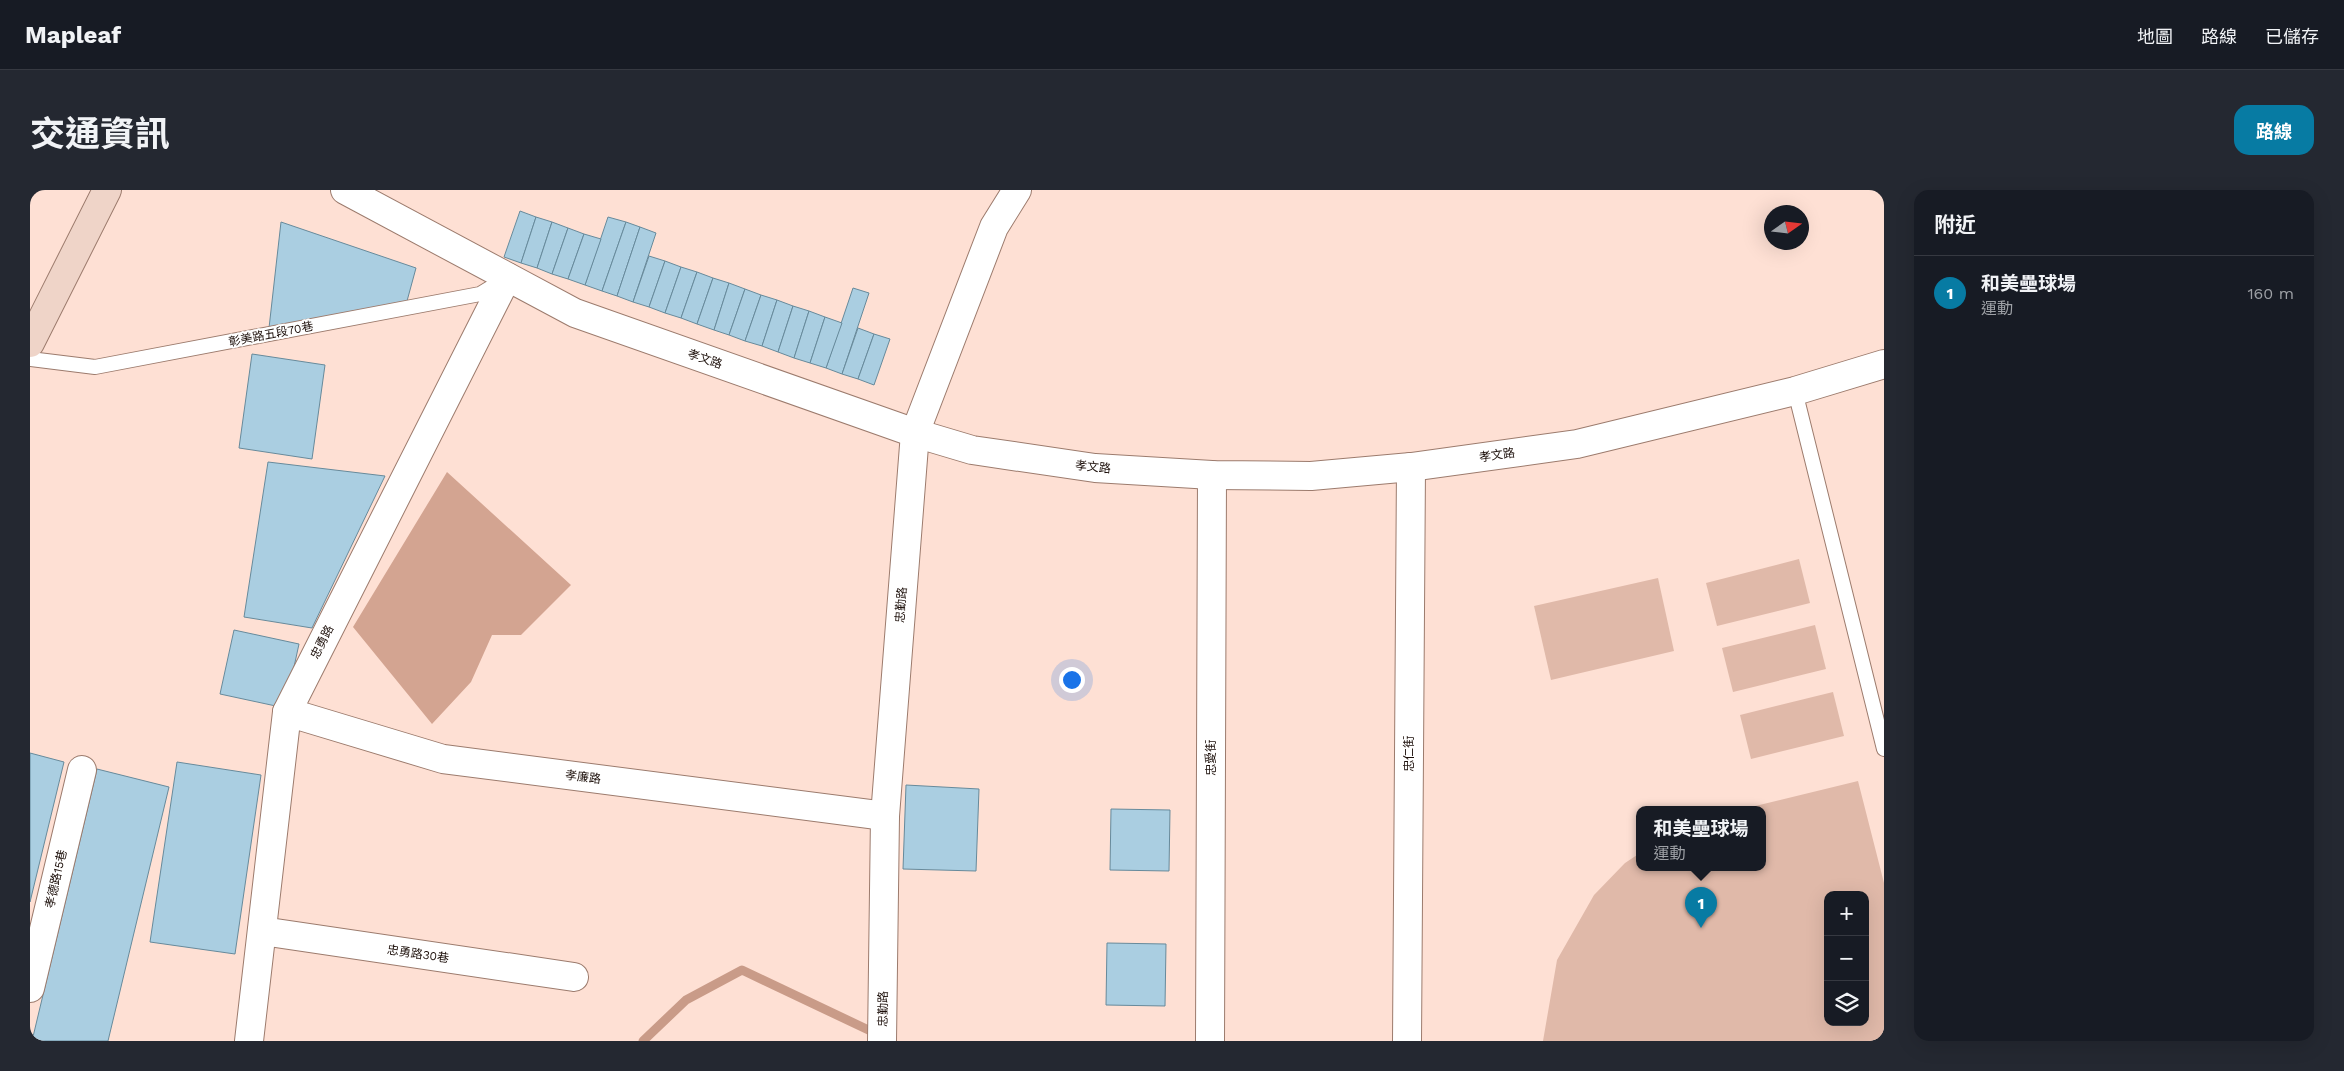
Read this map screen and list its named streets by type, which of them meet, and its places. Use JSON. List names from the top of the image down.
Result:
{
  "streets": {
    "street": [
      "孝文路",
      "忠勤路",
      "忠勇路",
      "忠仁街",
      "忠愛街",
      "孝廉路",
      "孝德路15巷",
      "忠勇路30巷"
    ],
    "lane": ["彰美路五段70巷"]
  },
  "crossings": [
    ["彰美路五段70巷", "孝文路"],
    ["彰美路五段70巷", "忠勇路"],
    ["孝文路", "忠勤路"],
    ["孝文路", "忠勇路"],
    ["孝文路", "忠仁街"],
    ["孝文路", "忠愛街"],
    ["忠勤路", "孝廉路"],
    ["忠勇路", "孝廉路"],
    ["忠勇路", "忠勇路30巷"]
  ],
  "north": "right",
  "page": {
    "header": "Mapleaf",
    "nav": ["地圖", "路線", "已儲存"],
    "title": "交通資訊",
    "buttons": "路線",
    "heading": "附近",
    "list": [
      {
        "mark": "1",
        "name": "和美壘球場",
        "note": "運動",
        "value": "160 m"
      }
    ],
    "popup": ["和美壘球場", "運動"],
    "pins": "1",
    "map_buttons": ["+", "−"]
  }
}
